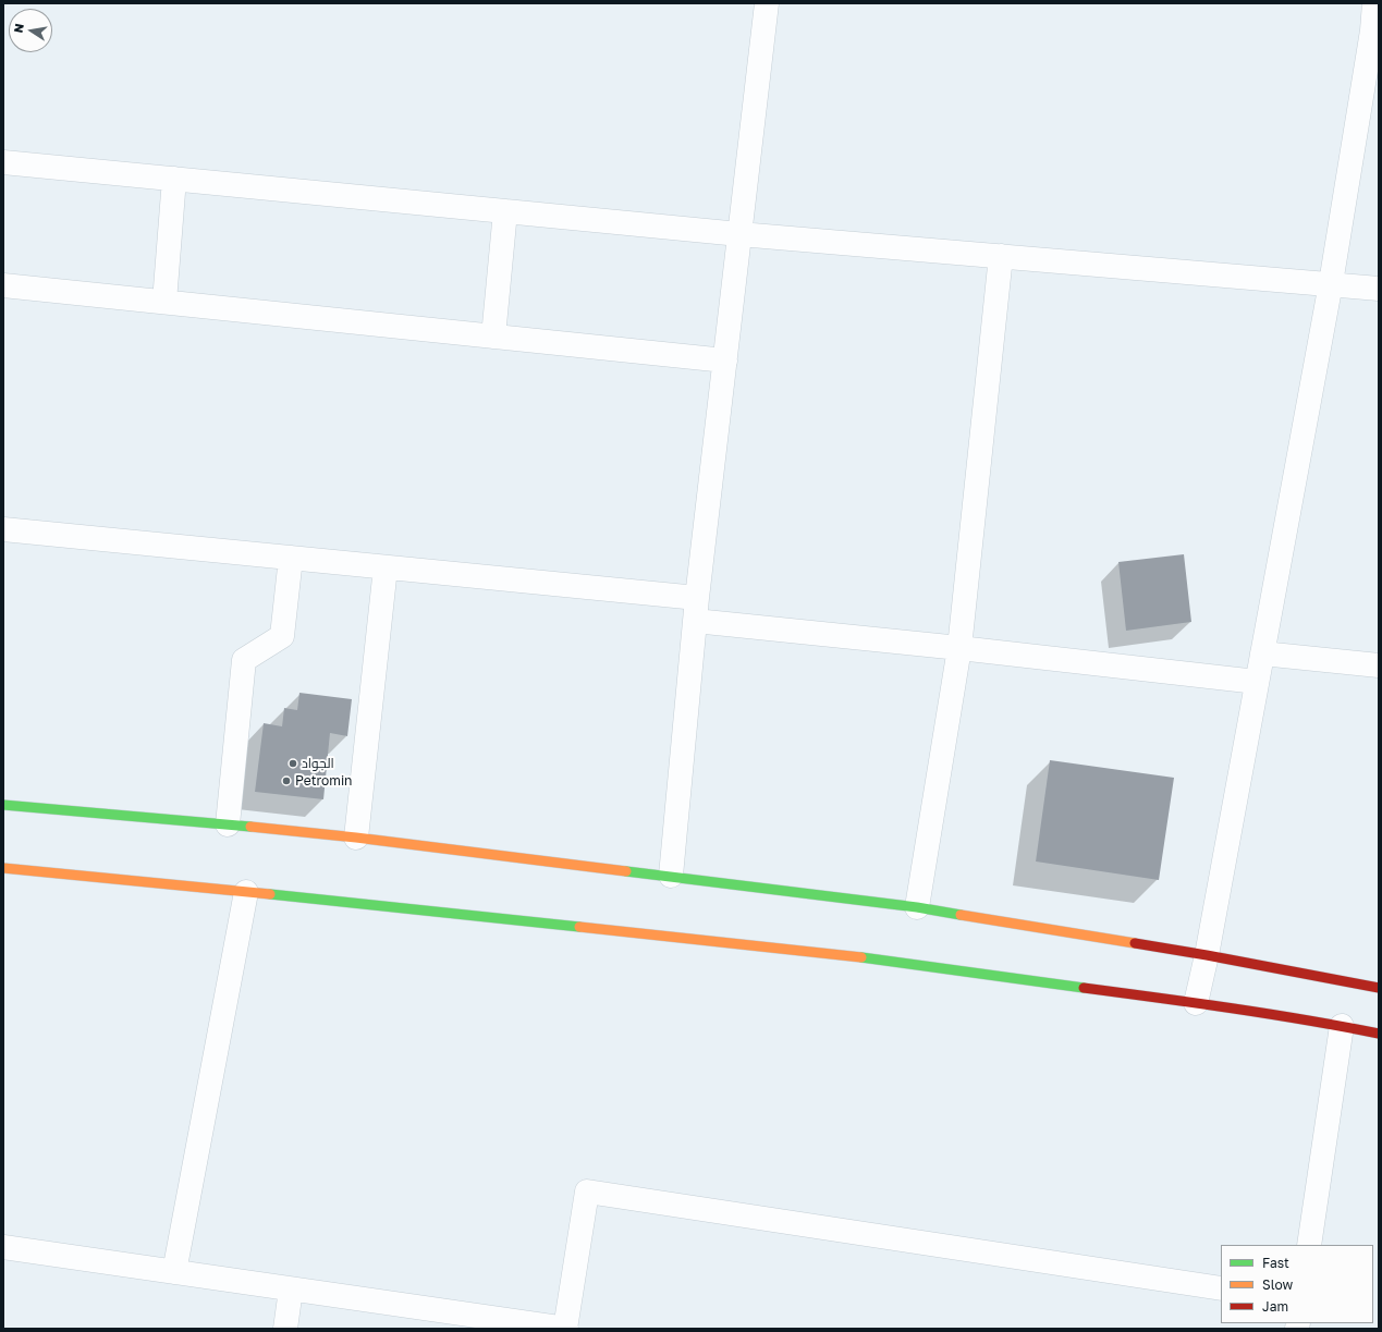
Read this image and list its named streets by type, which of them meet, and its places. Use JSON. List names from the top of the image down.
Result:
{
  "places": ["الجواد", "Petromin"],
  "legend": ["Fast", "Slow", "Jam"],
  "north": "left"
}
